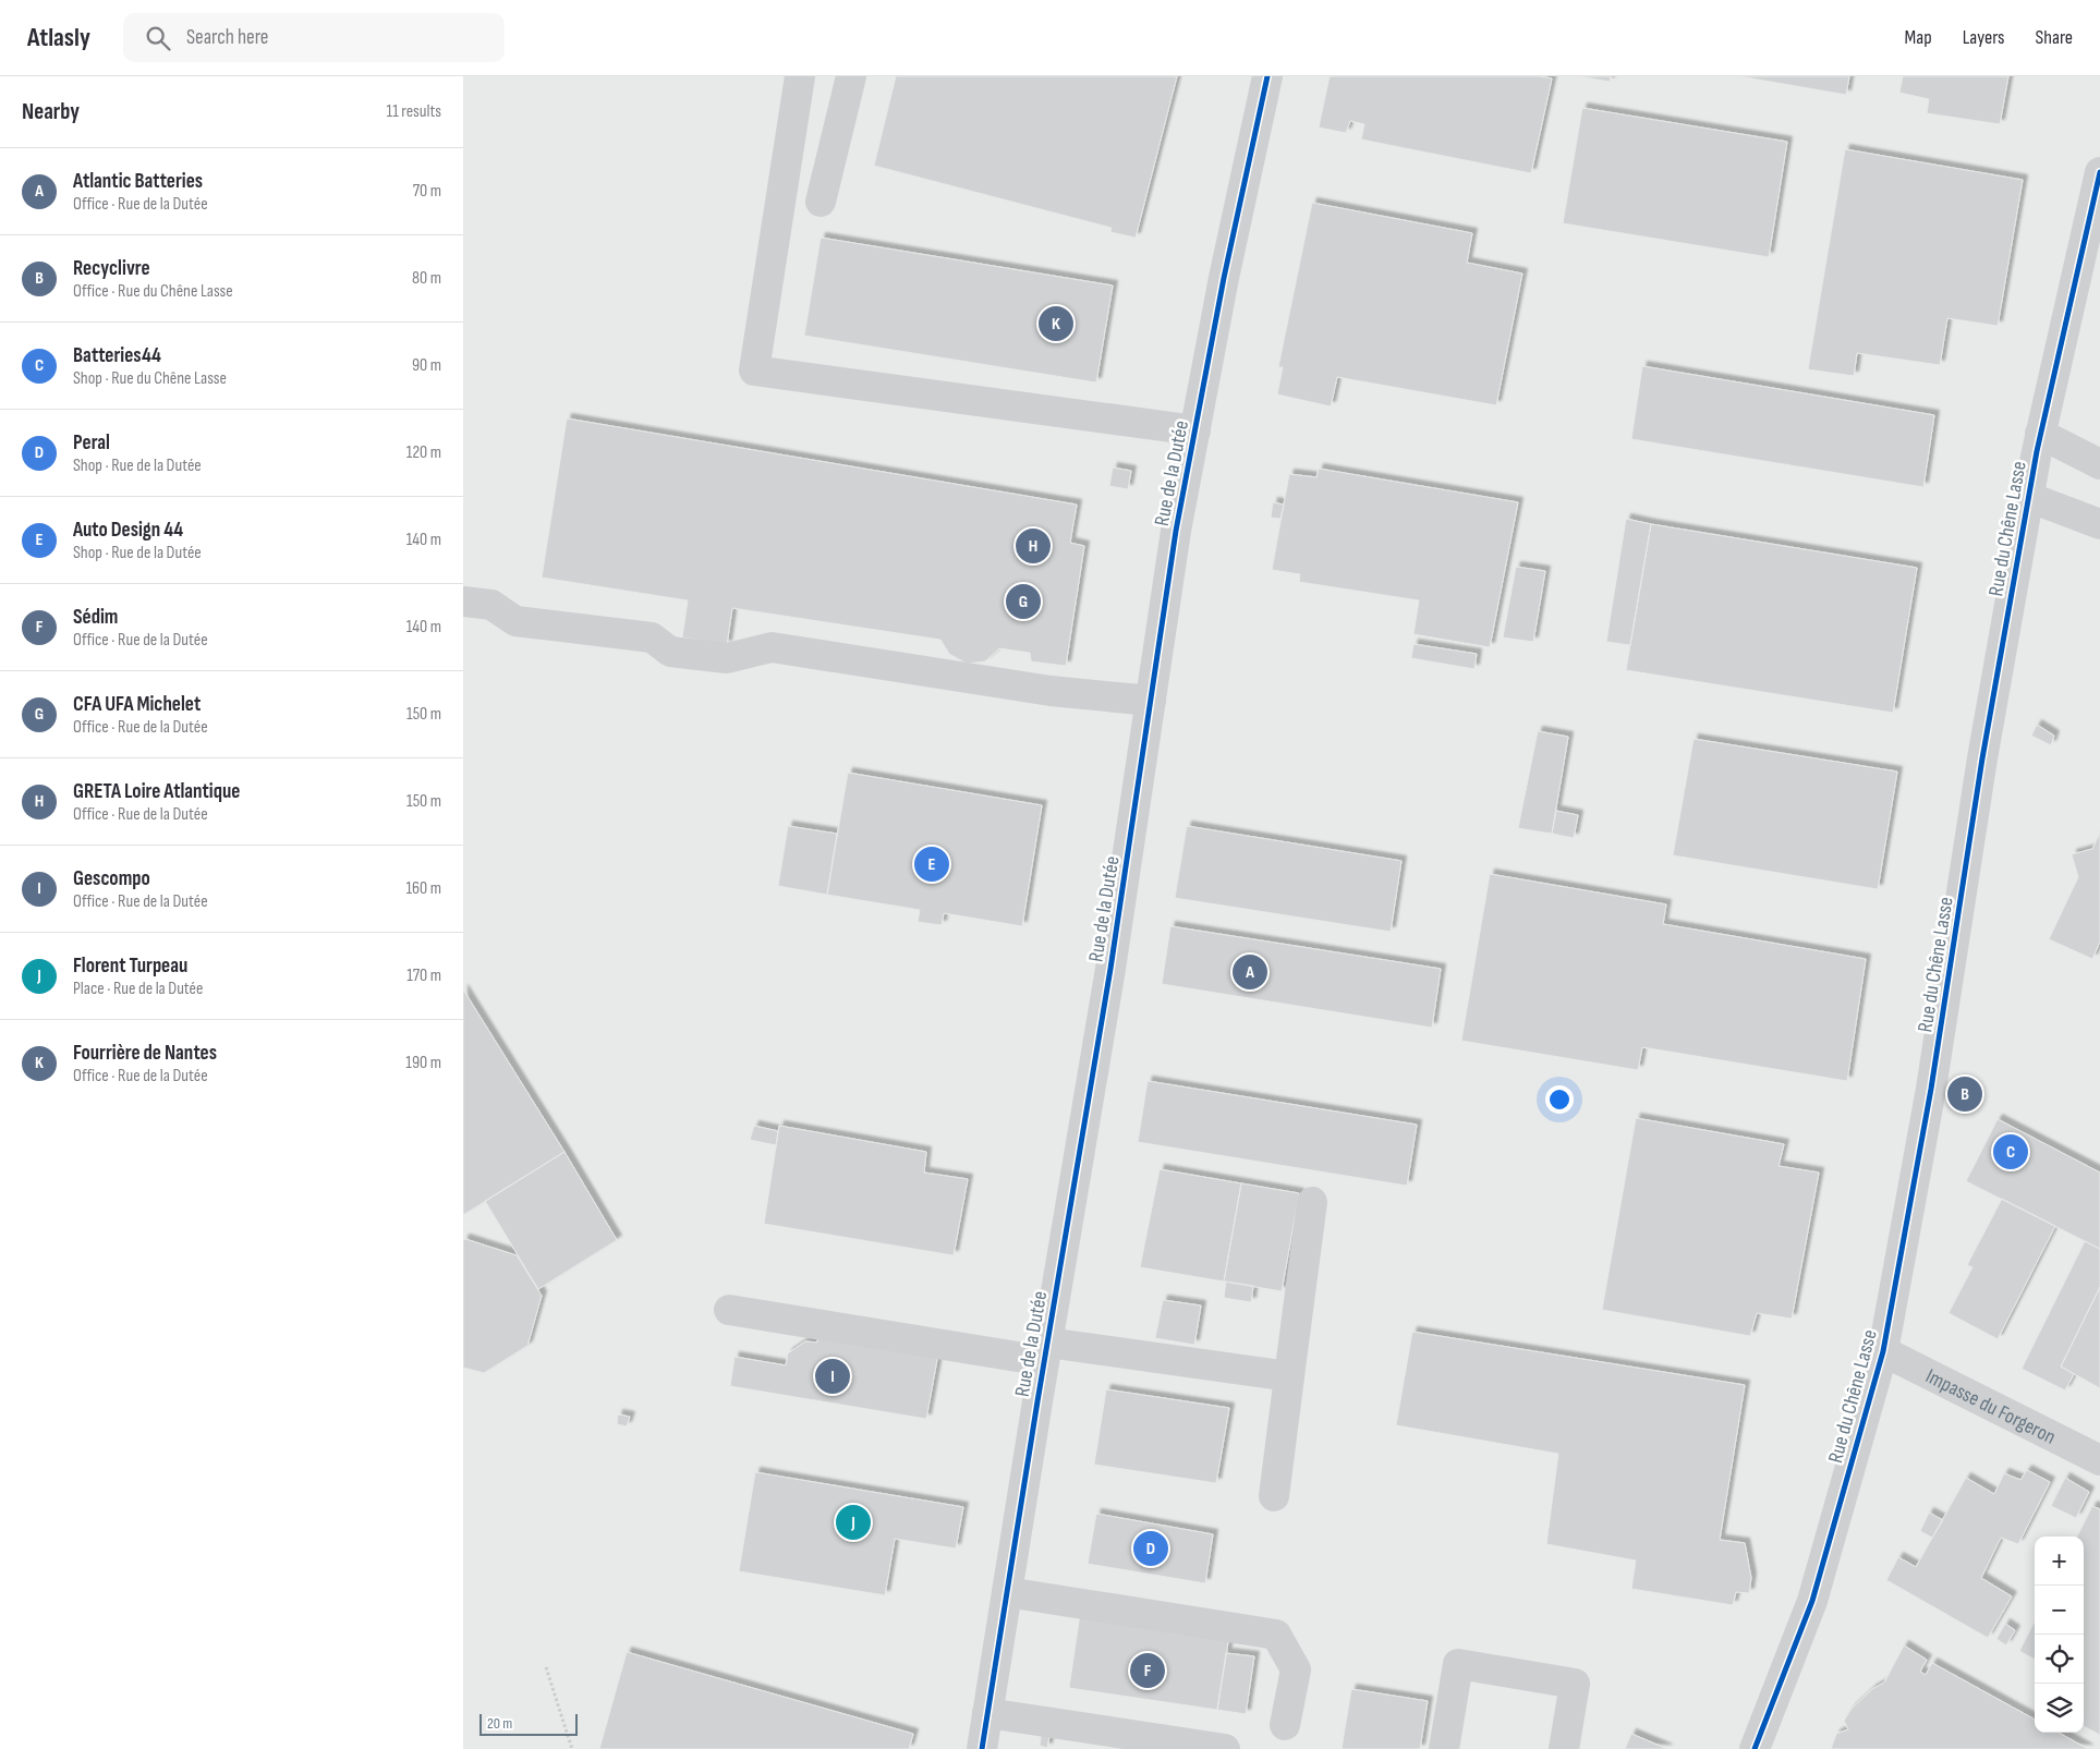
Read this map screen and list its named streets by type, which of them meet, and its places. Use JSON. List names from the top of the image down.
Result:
{
  "streets": {
    "street": ["Rue de la Dutée", "Rue du Chêne Lasse", "Impasse du Forgeron"]
  },
  "crossings": [
    ["Rue du Chêne Lasse", "Impasse du Forgeron"]
  ],
  "scale_bar": "20 m",
  "page": {
    "header": "Atlasly",
    "search": "Search here",
    "nav": ["Map", "Layers", "Share"],
    "heading": ["Nearby", "11 results"],
    "list": [
      {
        "mark": "A",
        "name": "Atlantic Batteries",
        "note": "Office · Rue de la Dutée",
        "value": "70 m"
      },
      {
        "mark": "B",
        "name": "Recyclivre",
        "note": "Office · Rue du Chêne Lasse",
        "value": "80 m"
      },
      {
        "mark": "C",
        "name": "Batteries44",
        "note": "Shop · Rue du Chêne Lasse",
        "value": "90 m"
      },
      {
        "mark": "D",
        "name": "Peral",
        "note": "Shop · Rue de la Dutée",
        "value": "120 m"
      },
      {
        "mark": "E",
        "name": "Auto Design 44",
        "note": "Shop · Rue de la Dutée",
        "value": "140 m"
      },
      {
        "mark": "F",
        "name": "Sédim",
        "note": "Office · Rue de la Dutée",
        "value": "140 m"
      },
      {
        "mark": "G",
        "name": "CFA UFA Michelet",
        "note": "Office · Rue de la Dutée",
        "value": "150 m"
      },
      {
        "mark": "H",
        "name": "GRETA Loire Atlantique",
        "note": "Office · Rue de la Dutée",
        "value": "150 m"
      },
      {
        "mark": "I",
        "name": "Gescompo",
        "note": "Office · Rue de la Dutée",
        "value": "160 m"
      },
      {
        "mark": "J",
        "name": "Florent Turpeau",
        "note": "Place · Rue de la Dutée",
        "value": "170 m"
      },
      {
        "mark": "K",
        "name": "Fourrière de Nantes",
        "note": "Office · Rue de la Dutée",
        "value": "190 m"
      }
    ],
    "pins": [
      "K",
      "H",
      "G",
      "E",
      "A",
      "B",
      "C",
      "I",
      "J",
      "D",
      "F"
    ],
    "map_buttons": ["+", "−"],
    "scale": "20 m"
  }
}
